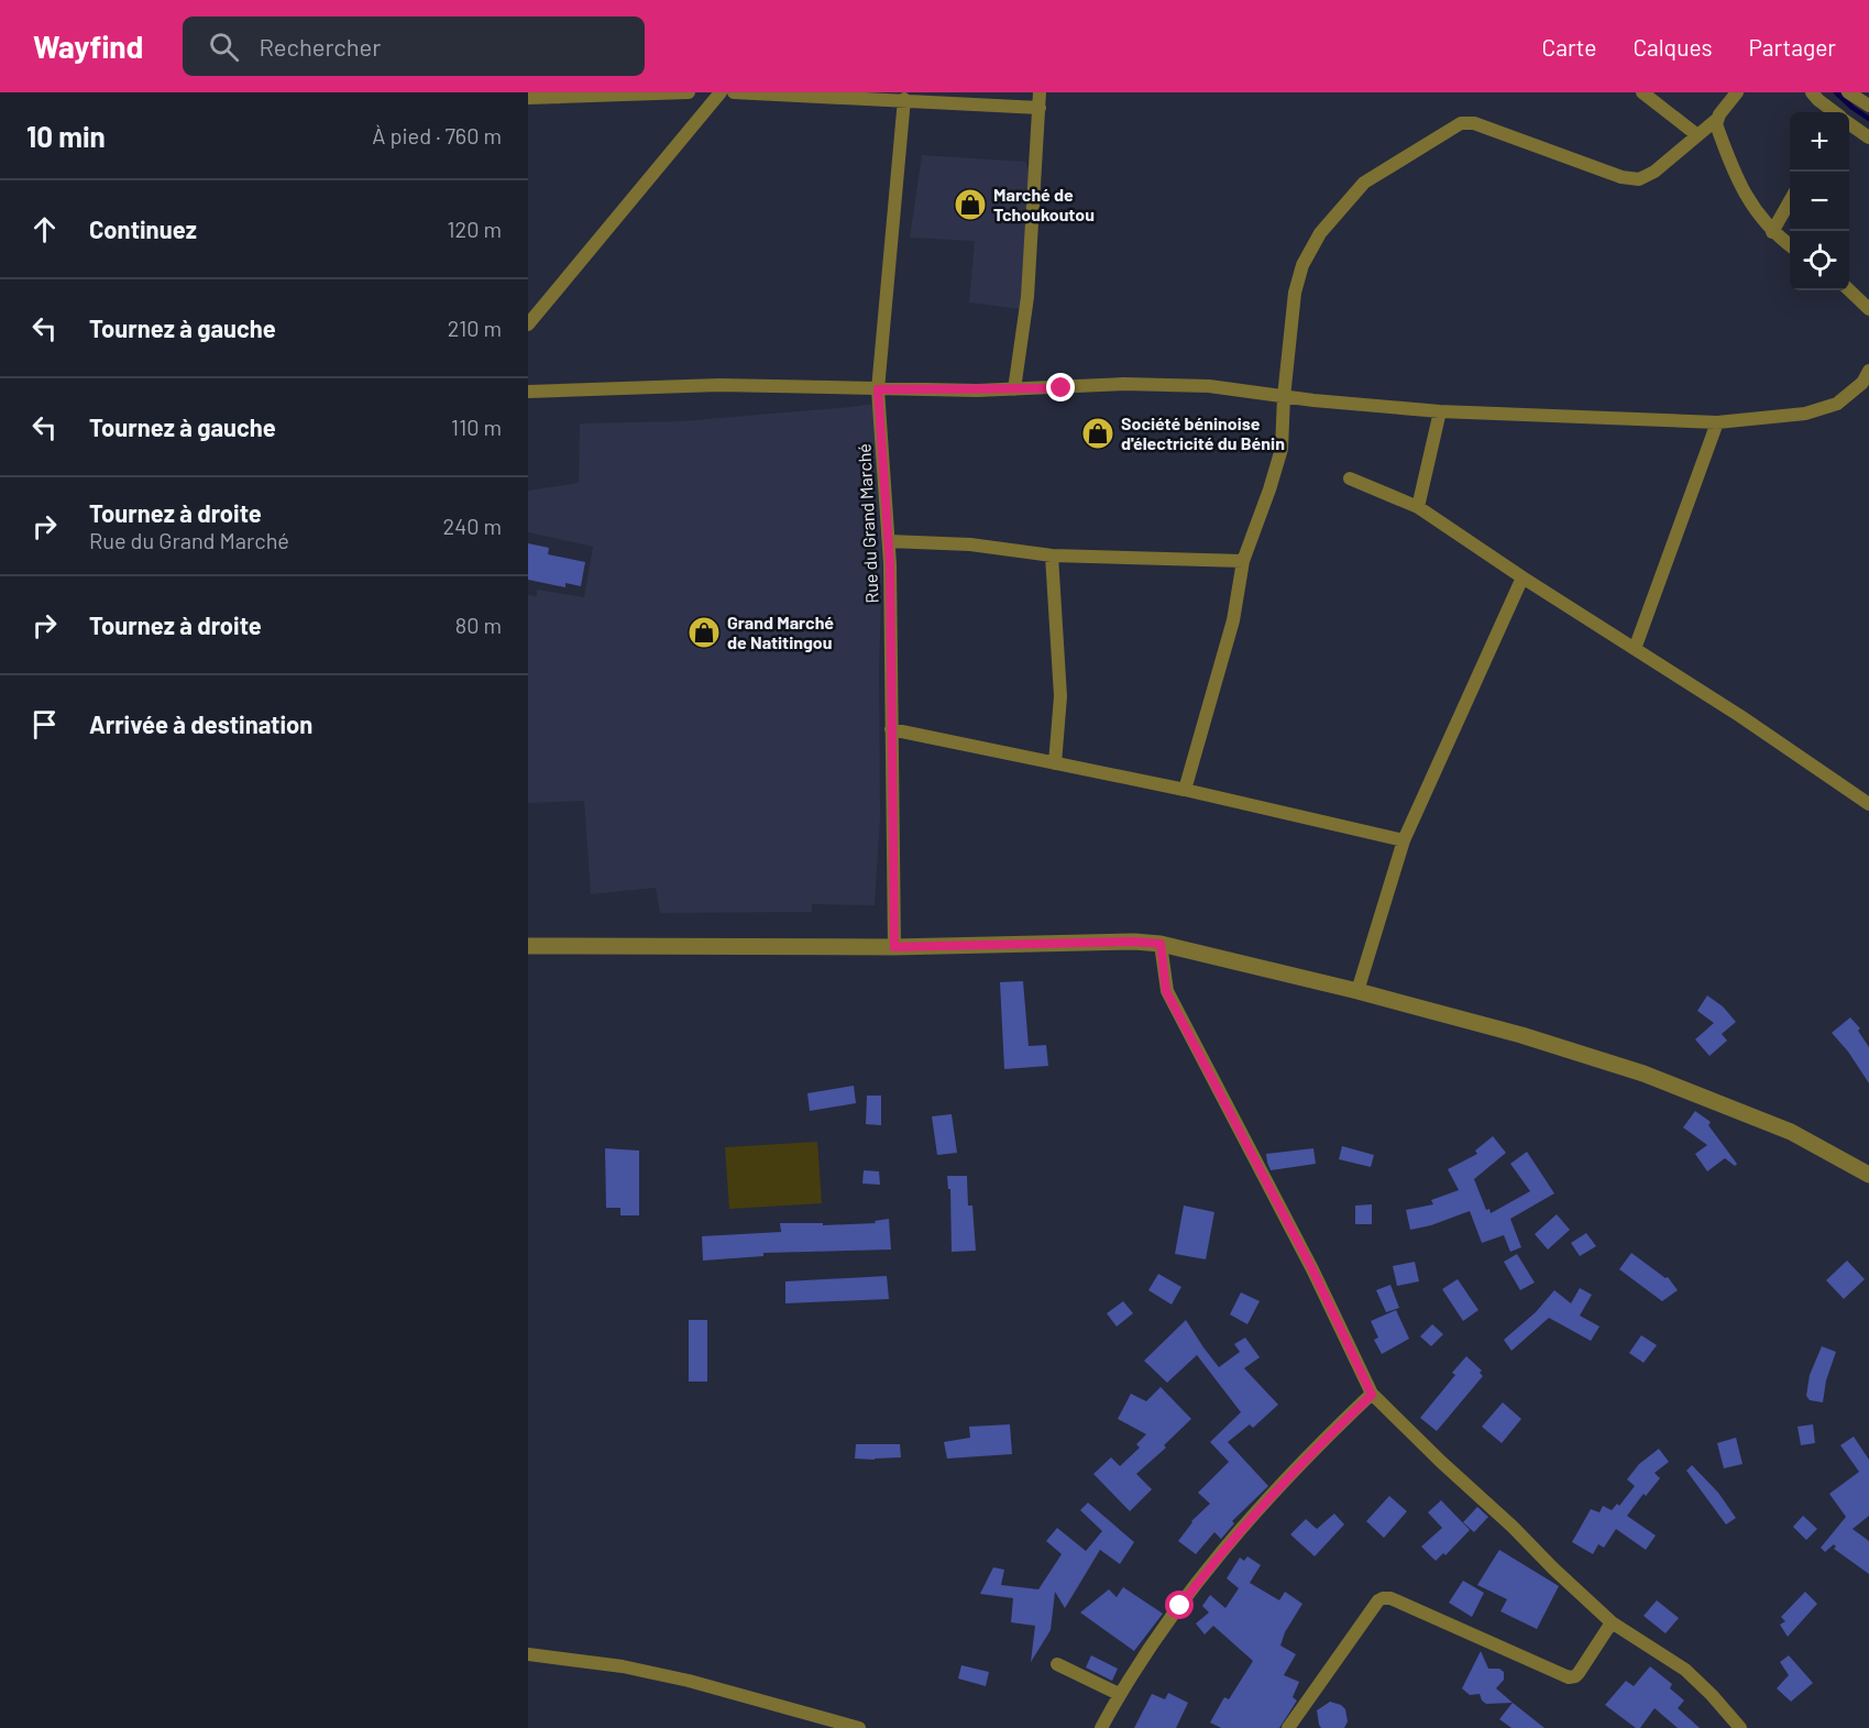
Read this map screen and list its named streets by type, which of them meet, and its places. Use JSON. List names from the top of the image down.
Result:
{
  "streets": {
    "street": ["Rue du Grand Marché"]
  },
  "places": {
    "shop": ["Marché de Tchoukoutou", "Société béninoise d'électricité du Bénin", "Grand Marché de Natitingou"]
  },
  "page": {
    "header": "Wayfind",
    "search": "Rechercher",
    "nav": ["Carte", "Calques", "Partager"],
    "heading": ["10 min", "À pied · 760 m"],
    "map_buttons": ["+", "−"],
    "list": [
      ["Continuez", "120 m"],
      ["Tournez à gauche", "210 m"],
      ["Tournez à gauche", "110 m"],
      ["Tournez à droite", "Rue du Grand Marché", "240 m"],
      ["Tournez à droite", "80 m"],
      "Arrivée à destination"
    ]
  }
}
